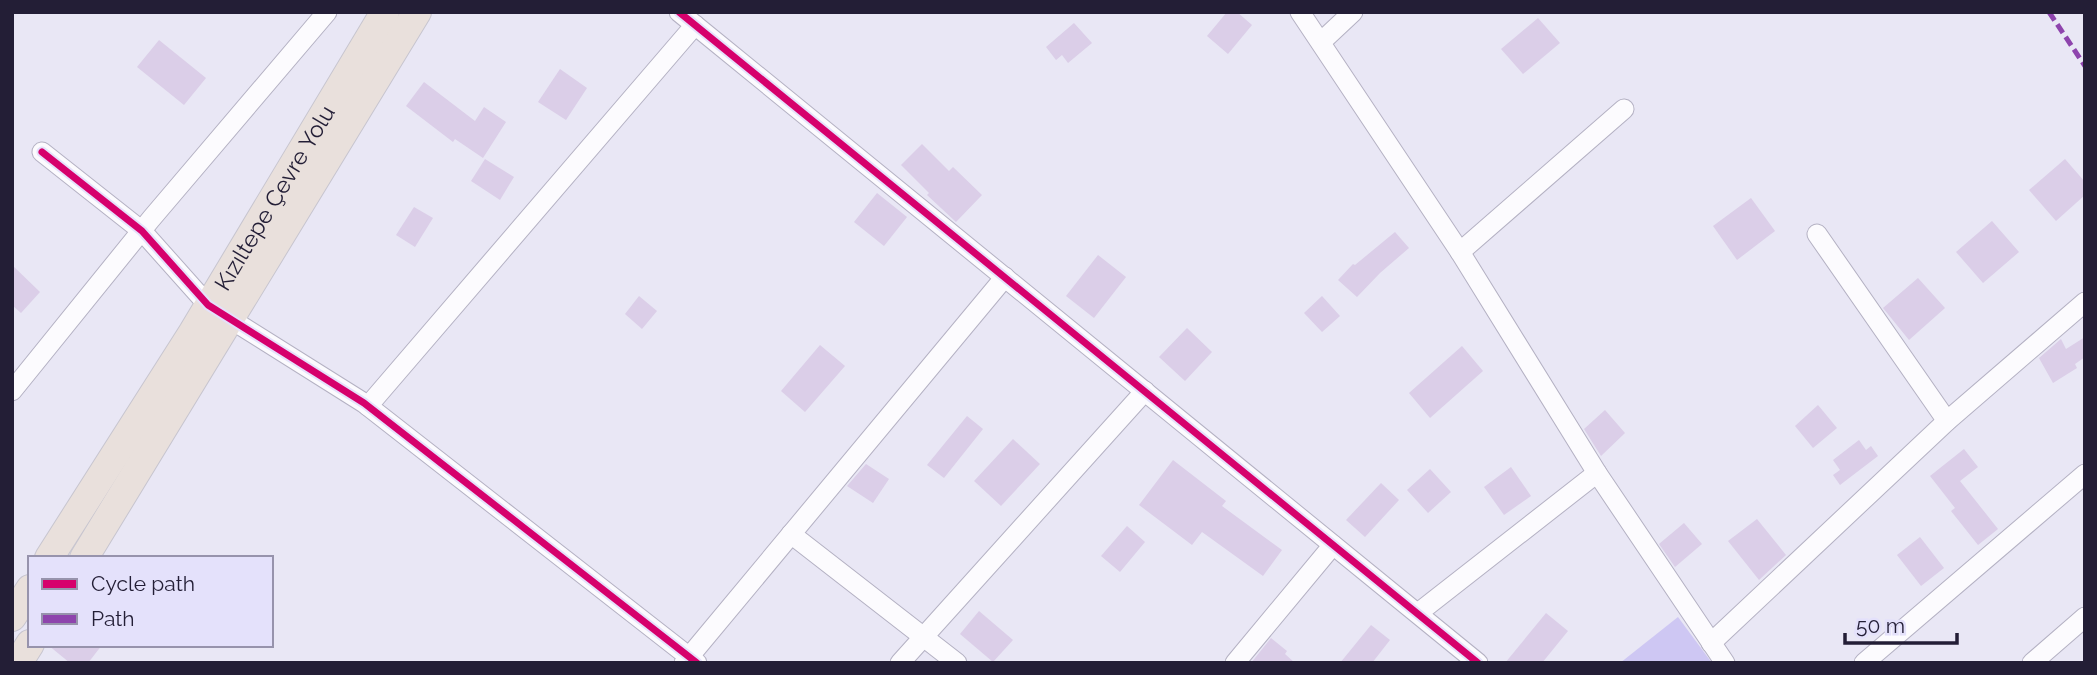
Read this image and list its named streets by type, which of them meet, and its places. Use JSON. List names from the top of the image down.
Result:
{
  "streets": {
    "highway": ["Kızıltepe Çevre Yolu"]
  },
  "legend": ["Cycle path", "Path"],
  "scale_bar": "50 m"
}
